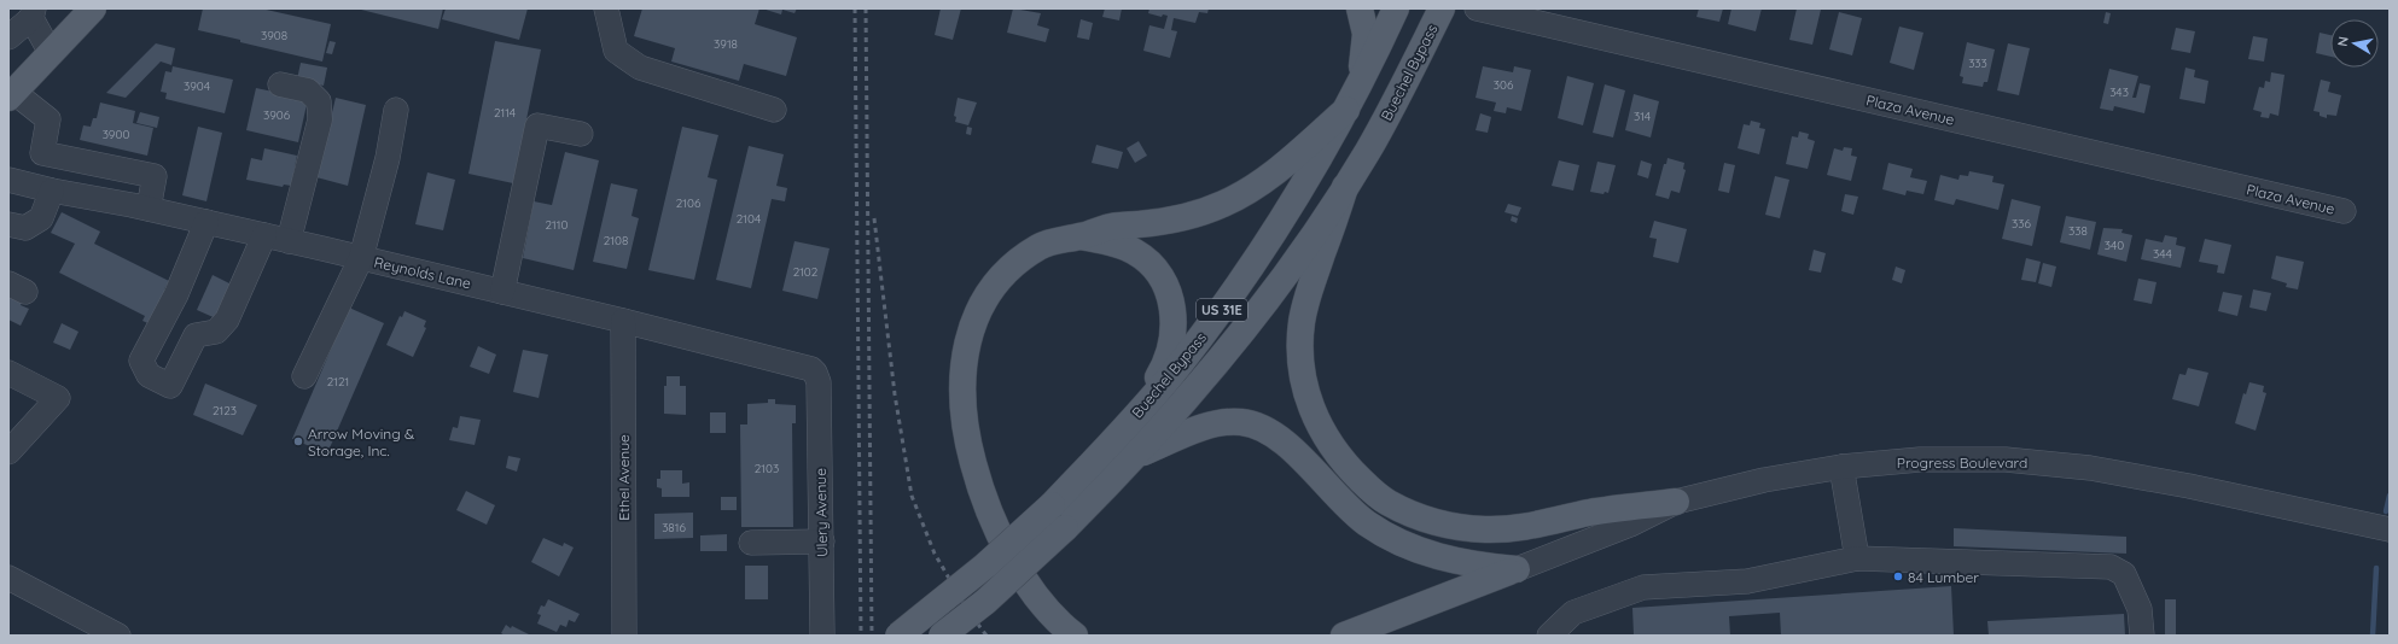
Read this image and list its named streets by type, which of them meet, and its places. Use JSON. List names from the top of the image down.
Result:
{
  "streets": {
    "main road": ["Buechel Bypass", "US 31E"],
    "street": [
      "Plaza Avenue",
      "Reynolds Lane",
      "Progress Boulevard",
      "Ethel Avenue",
      "Ulery Avenue"
    ]
  },
  "crossings": [
    ["Reynolds Lane", "Ethel Avenue"],
    ["Reynolds Lane", "Ulery Avenue"]
  ],
  "places": ["Arrow Moving & Storage, Inc.", "84 Lumber"],
  "house_numbers": [
    "3908",
    "3918",
    "333",
    "306",
    "3904",
    "343",
    "2114",
    "3906",
    "314",
    "3900",
    "2106",
    "2104",
    "336",
    "2110",
    "338",
    "2108",
    "340",
    "344",
    "2102",
    "2121",
    "2123",
    "2103",
    "3816"
  ],
  "north": "left"
}
